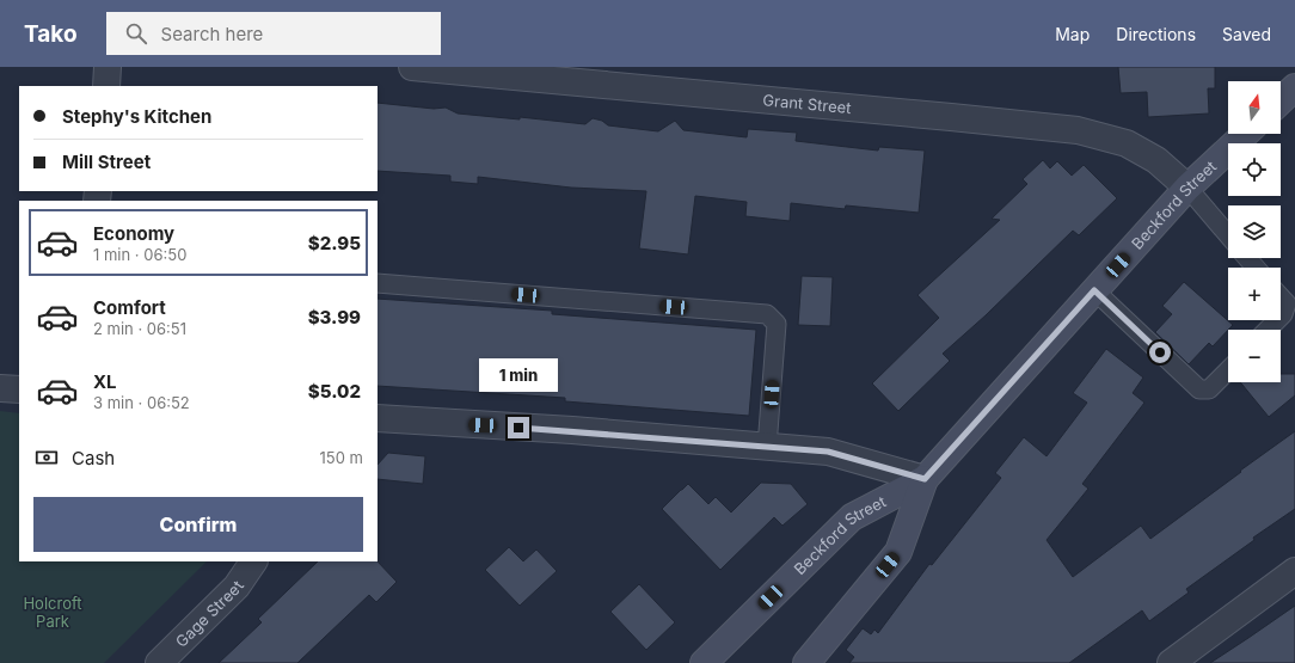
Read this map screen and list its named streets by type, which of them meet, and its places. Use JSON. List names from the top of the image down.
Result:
{
  "streets": {
    "street": ["Grant Street", "Beckford Street", "Gage Street"]
  },
  "crossings": [
    ["Grant Street", "Beckford Street"]
  ],
  "parks": ["Holcroft Park"],
  "north": "top",
  "page": {
    "header": "Tako",
    "search": "Search here",
    "nav": ["Map", "Directions", "Saved"],
    "map_buttons": ["+", "−"],
    "banner": ["Stephy's Kitchen", "Mill Street"],
    "list": [
      {
        "name": "Economy",
        "note": "1 min · 06:50",
        "value": "$2.95"
      },
      {
        "name": "Comfort",
        "note": "2 min · 06:51",
        "value": "$3.99"
      },
      {
        "name": "XL",
        "note": "3 min · 06:52",
        "value": "$5.02"
      }
    ],
    "bubble": "1 min",
    "pay": ["Cash", "150 m"],
    "buttons": "Confirm"
  }
}
